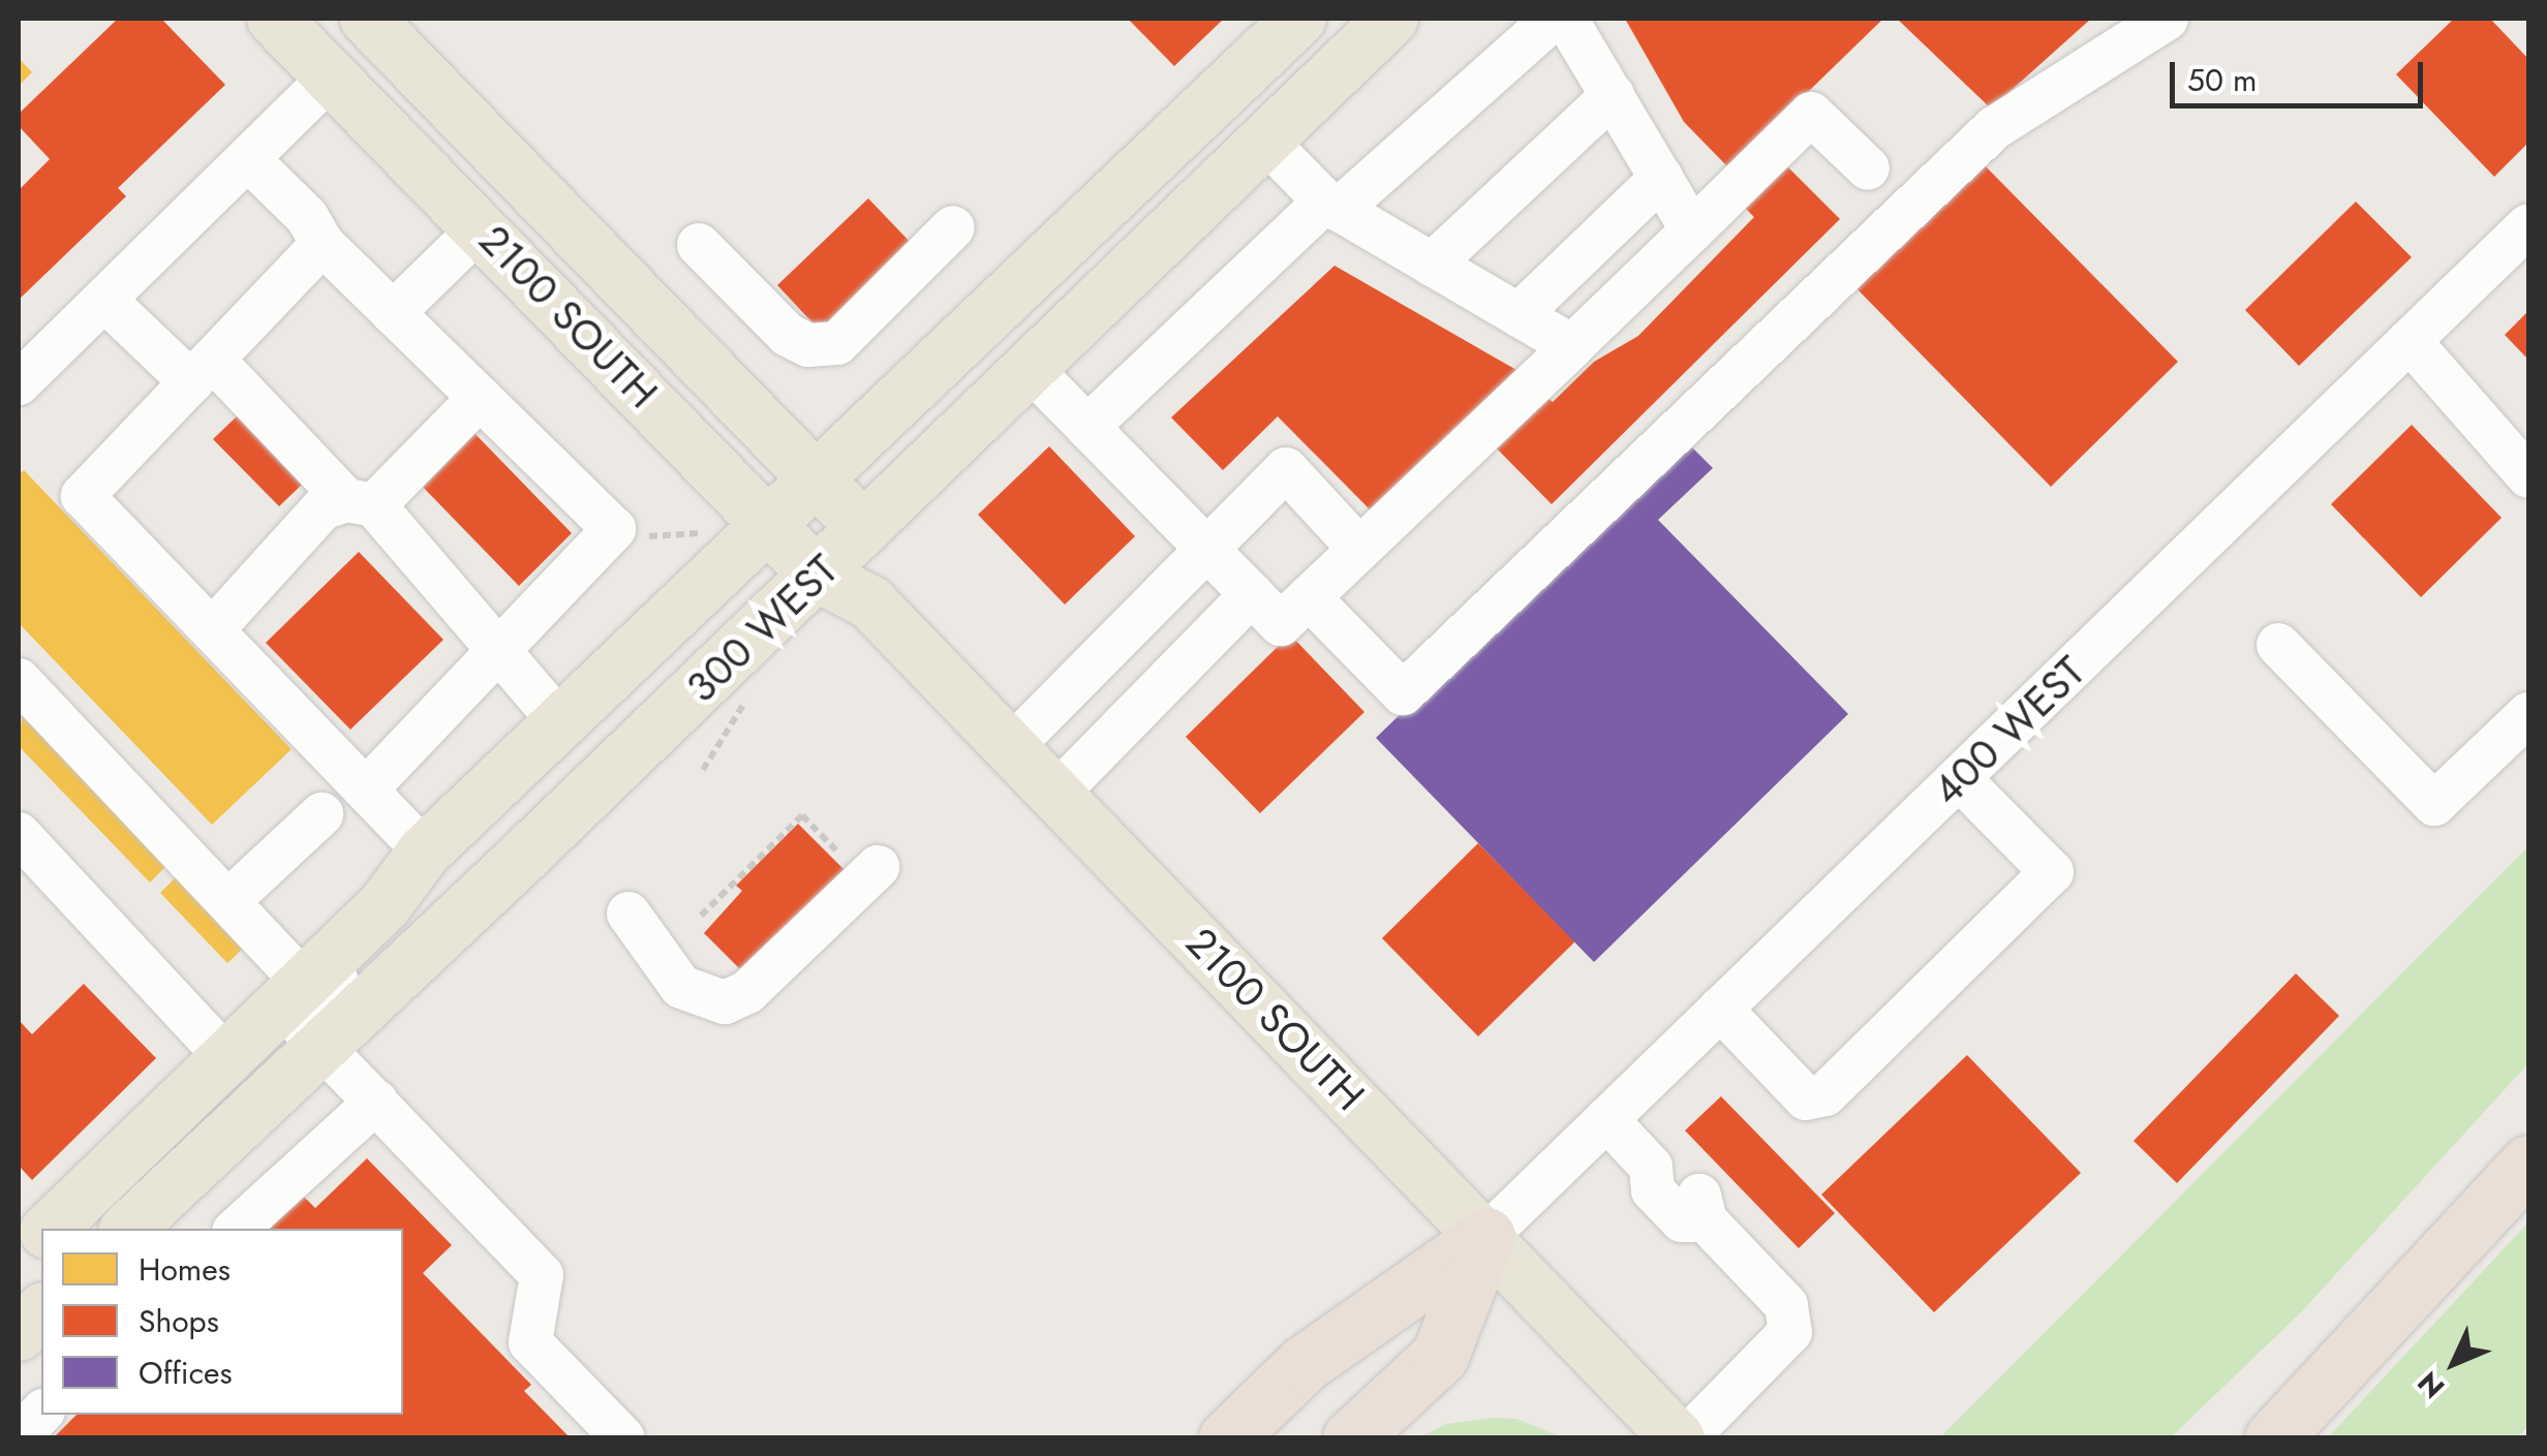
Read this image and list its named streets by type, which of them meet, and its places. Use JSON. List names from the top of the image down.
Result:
{
  "streets": {
    "main road": ["2100 SOUTH", "300 WEST"],
    "street": ["400 WEST"]
  },
  "crossings": [
    ["2100 SOUTH", "300 WEST"],
    ["2100 SOUTH", "400 WEST"]
  ],
  "legend": ["Homes", "Shops", "Offices"],
  "scale_bar": "50 m",
  "north": "bottom left"
}
